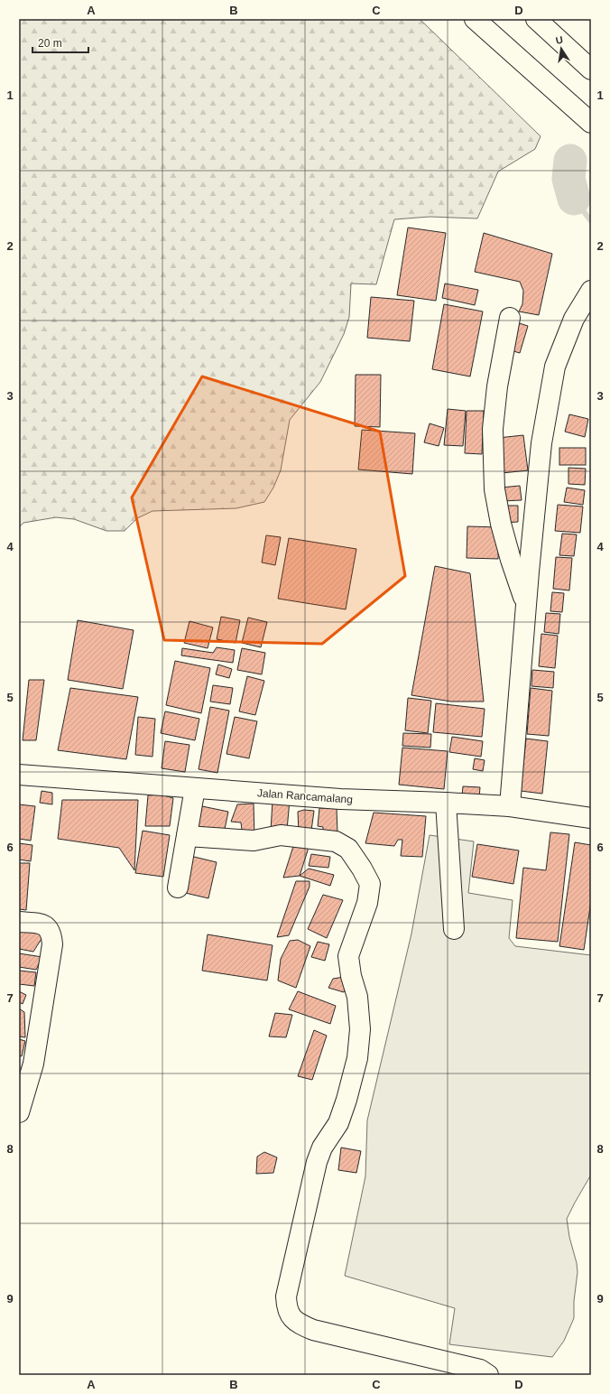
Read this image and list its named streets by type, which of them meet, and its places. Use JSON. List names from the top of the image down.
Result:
{
  "streets": {
    "main road": ["Jalan Rancamalang"]
  },
  "scale_bar": "20 m",
  "north": "top",
  "grid": {
    "columns": [
      "A",
      "B",
      "C",
      "D"
    ],
    "rows": [
      "1",
      "2",
      "3",
      "4",
      "5",
      "6",
      "7",
      "8",
      "9"
    ]
  }
}
